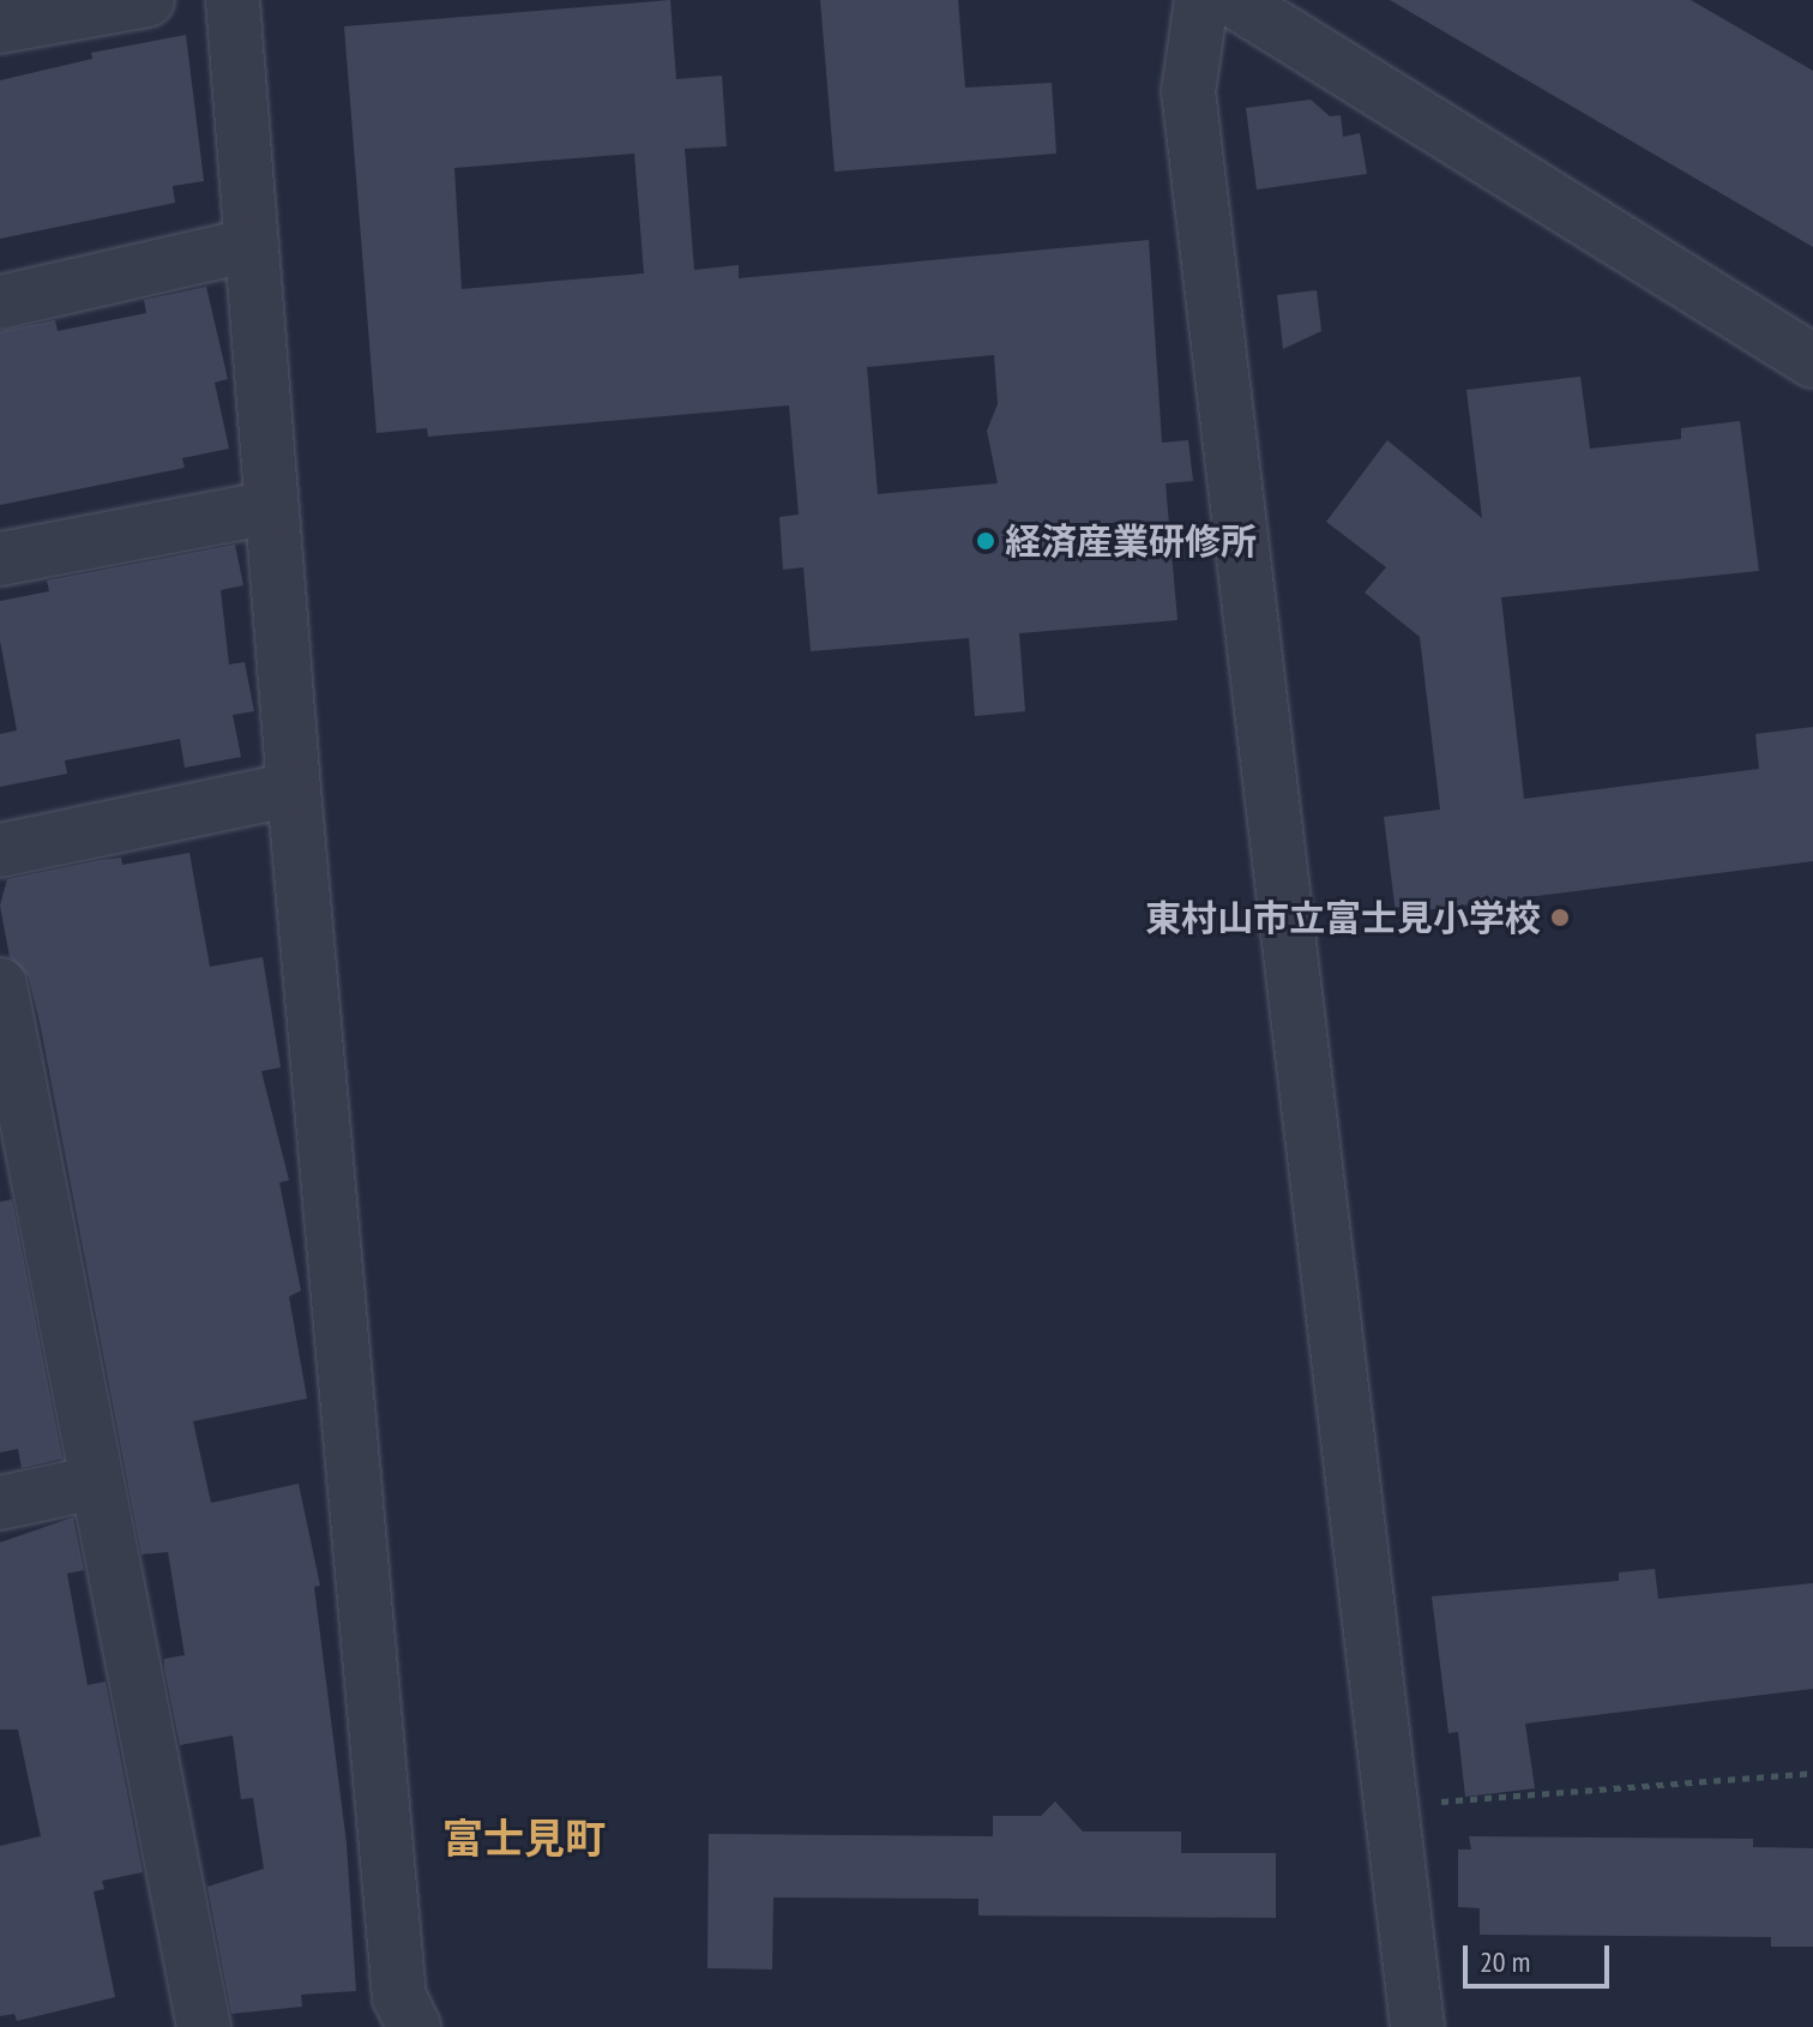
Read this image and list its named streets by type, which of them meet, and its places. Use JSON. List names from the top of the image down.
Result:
{
  "districts": ["富士見町"],
  "places": ["経済産業研修所", "東村山市立富士見小学校"],
  "scale_bar": "20 m"
}
